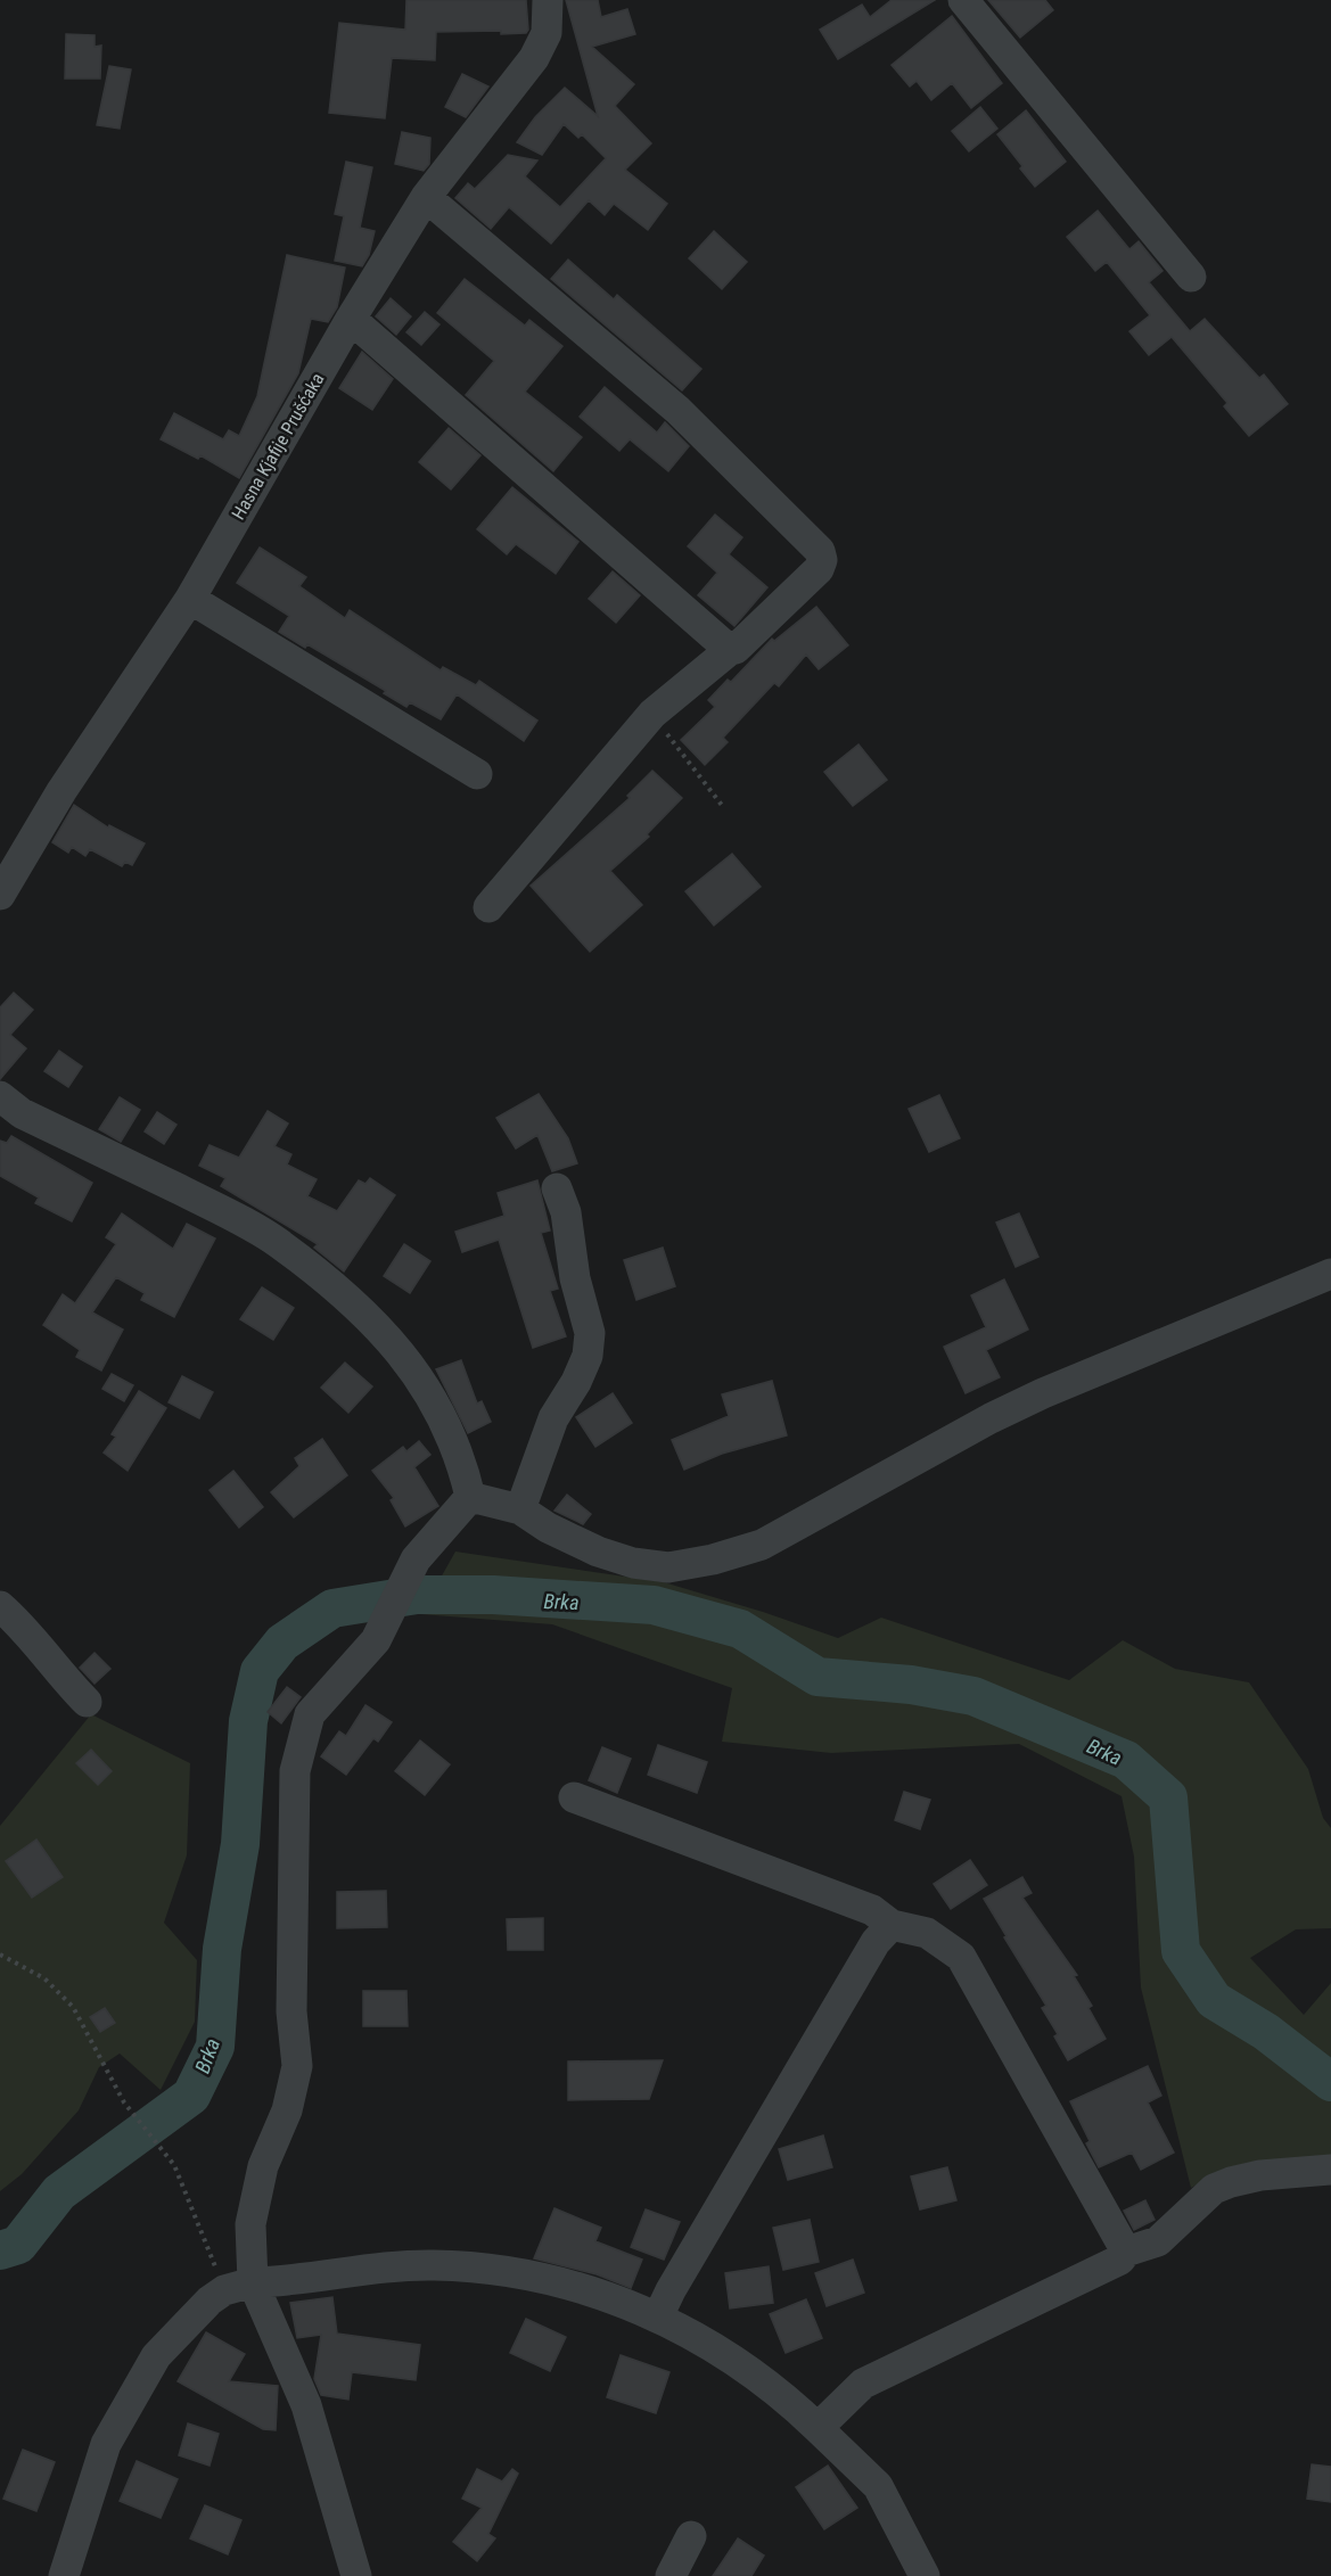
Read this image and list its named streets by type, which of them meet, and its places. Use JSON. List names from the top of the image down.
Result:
{
  "streets": {
    "street": ["Hasna Kjafije Prušćaka"]
  },
  "water": ["Brka"]
}
